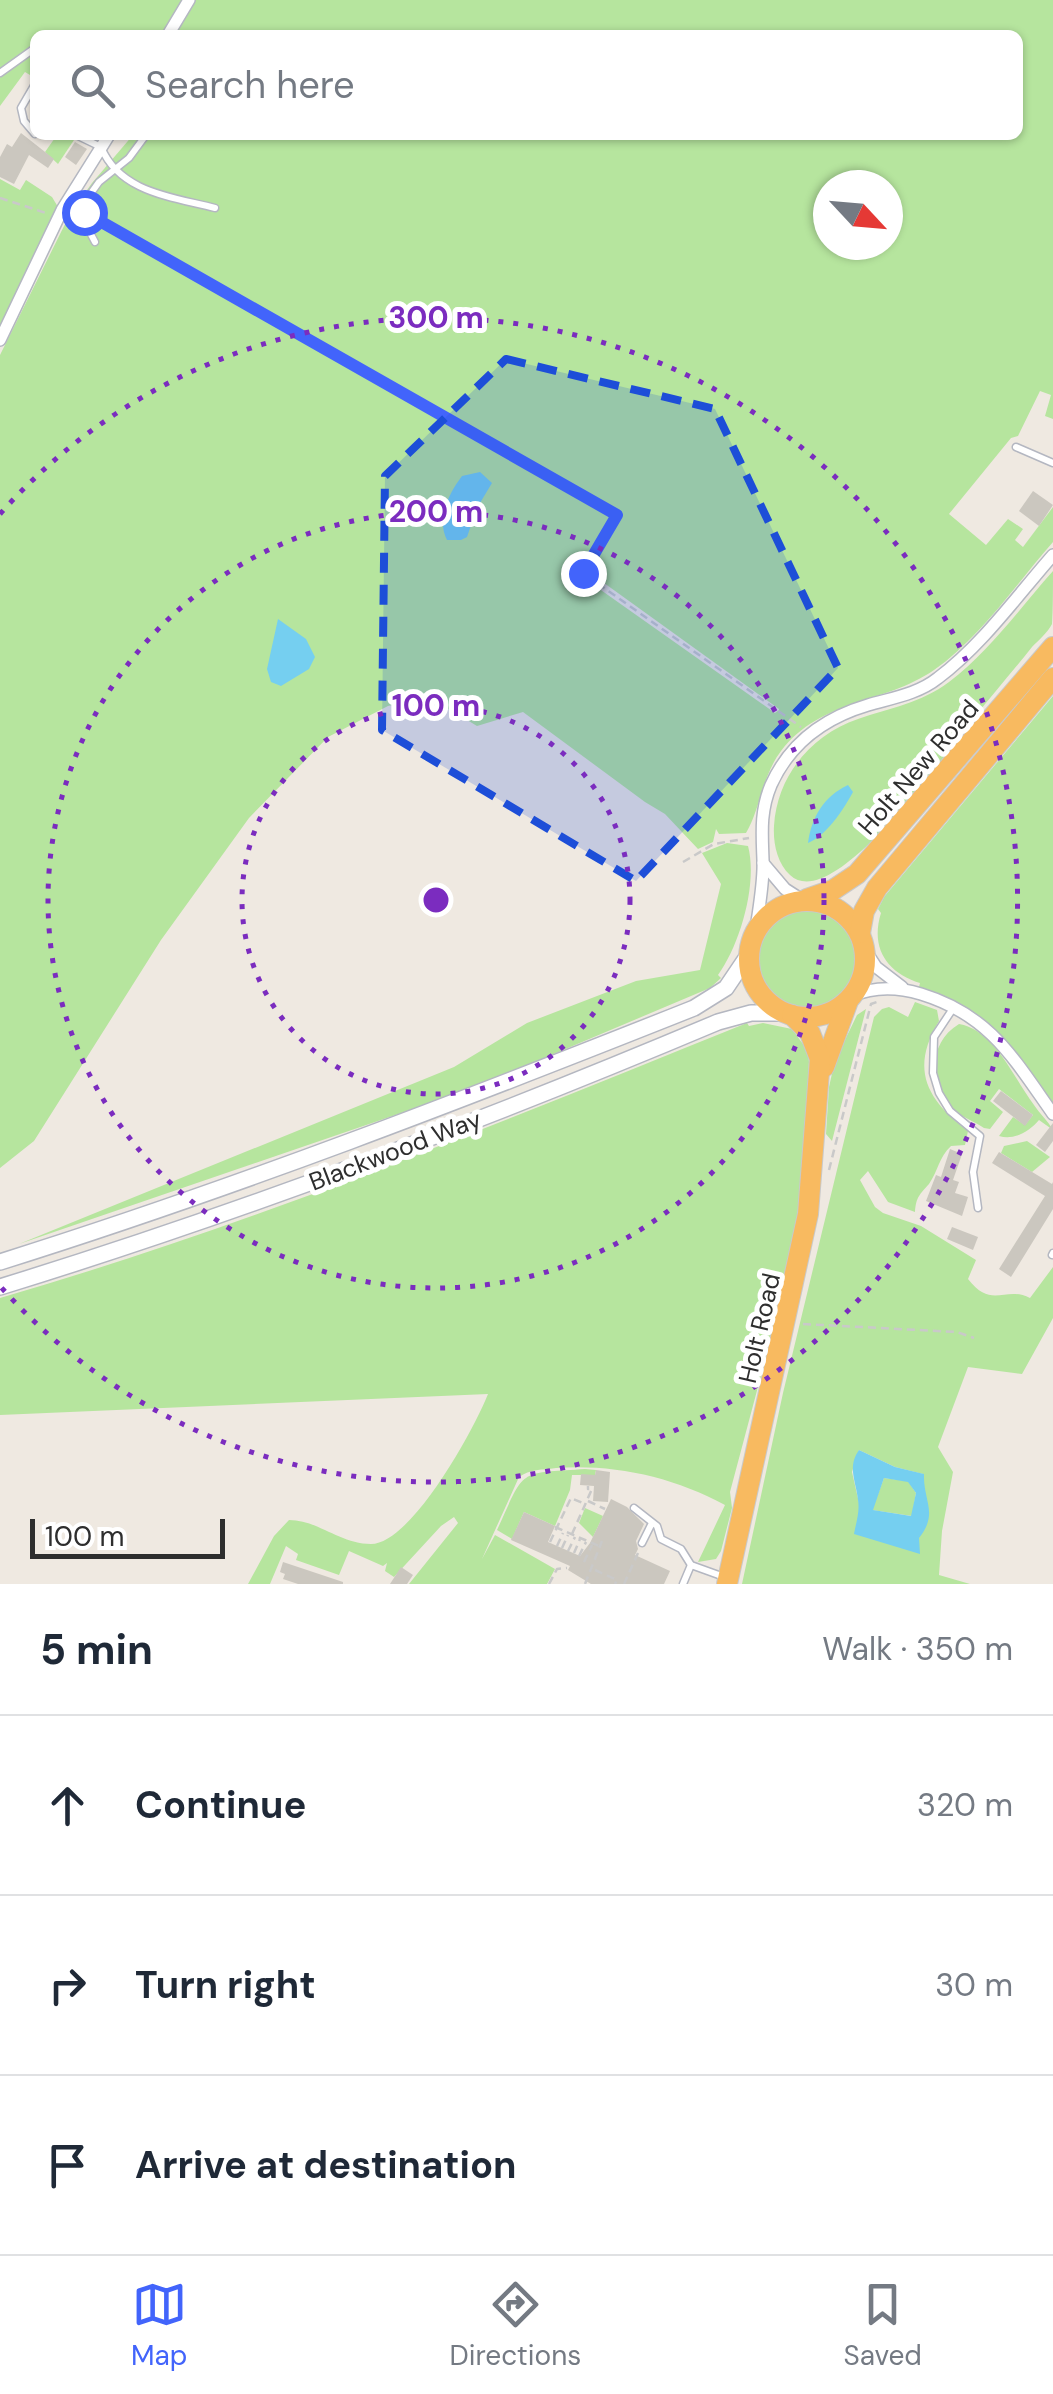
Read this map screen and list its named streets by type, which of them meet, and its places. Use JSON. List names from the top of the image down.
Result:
{
  "streets": {
    "highway": ["Holt New Road", "Holt Road"],
    "street": ["Blackwood Way"]
  },
  "crossings": [
    ["Holt New Road", "Blackwood Way"],
    ["Holt New Road", "Holt Road"],
    ["Blackwood Way", "Holt Road"]
  ],
  "scale_bar": "100 m",
  "north": "bottom right",
  "page": {
    "search": "Search here",
    "scale": "100 m",
    "heading": ["5 min", "Walk · 350 m"],
    "list": [
      ["Continue", "320 m"],
      ["Turn right", "30 m"],
      "Arrive at destination"
    ],
    "nav": ["Map", "Directions", "Saved"]
  },
  "rings": ["300 m", "200 m", "100 m"]
}
